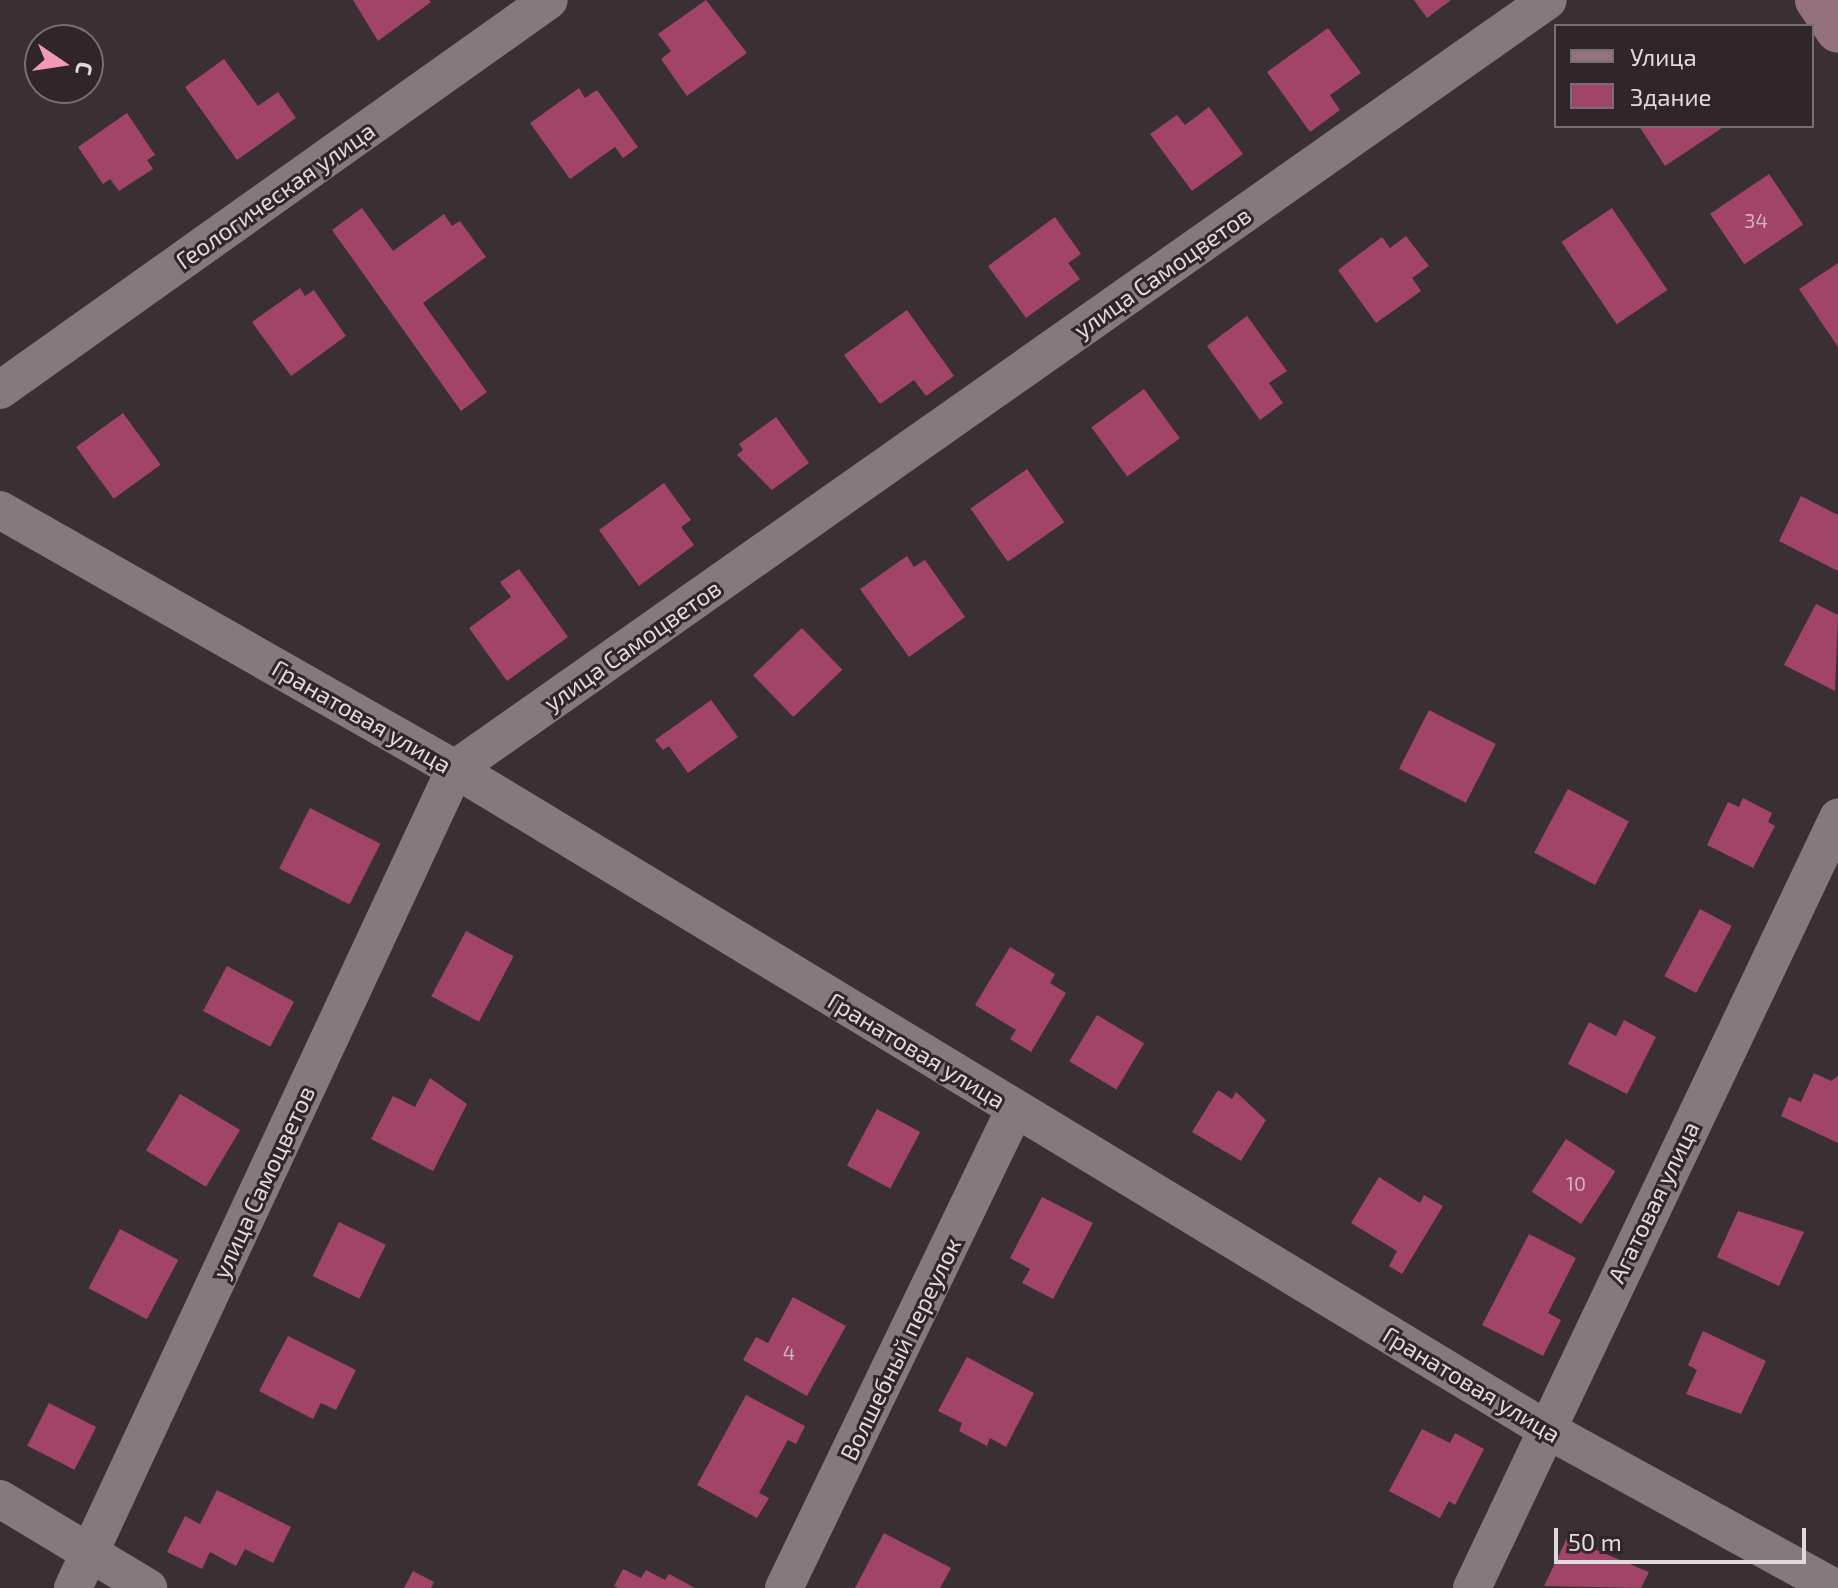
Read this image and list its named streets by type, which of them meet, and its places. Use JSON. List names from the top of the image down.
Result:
{
  "streets": {
    "street": [
      "Геологическая улица",
      "улица Самоцветов",
      "Гранатовая улица",
      "Агатовая улица",
      "Волшебный переулок"
    ]
  },
  "crossings": [
    ["улица Самоцветов", "Гранатовая улица"],
    ["Гранатовая улица", "Агатовая улица"],
    ["Гранатовая улица", "Волшебный переулок"]
  ],
  "house_numbers": ["34", "10", "4"],
  "legend": ["Улица", "Здание"],
  "scale_bar": "50 m",
  "north": "right"
}
